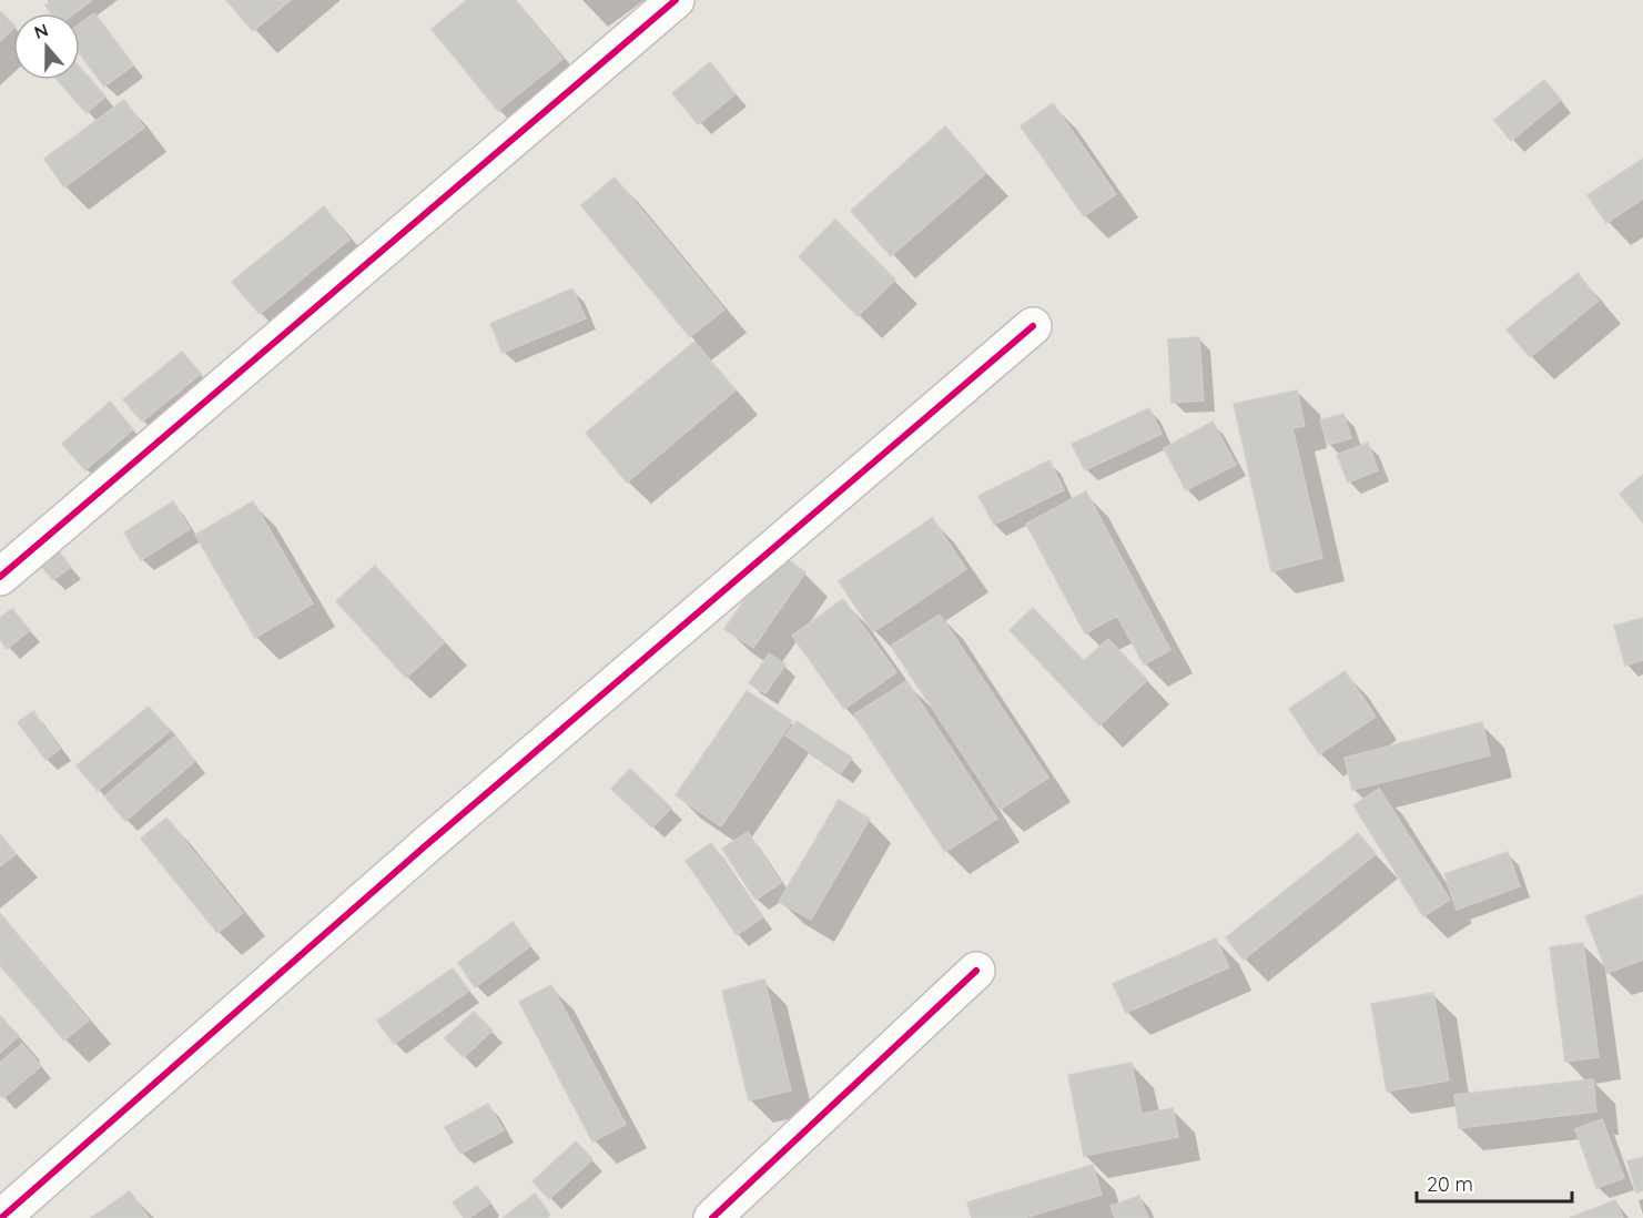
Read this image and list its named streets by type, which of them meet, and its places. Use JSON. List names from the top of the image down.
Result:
{
  "scale_bar": "20 m",
  "north": "top"
}
